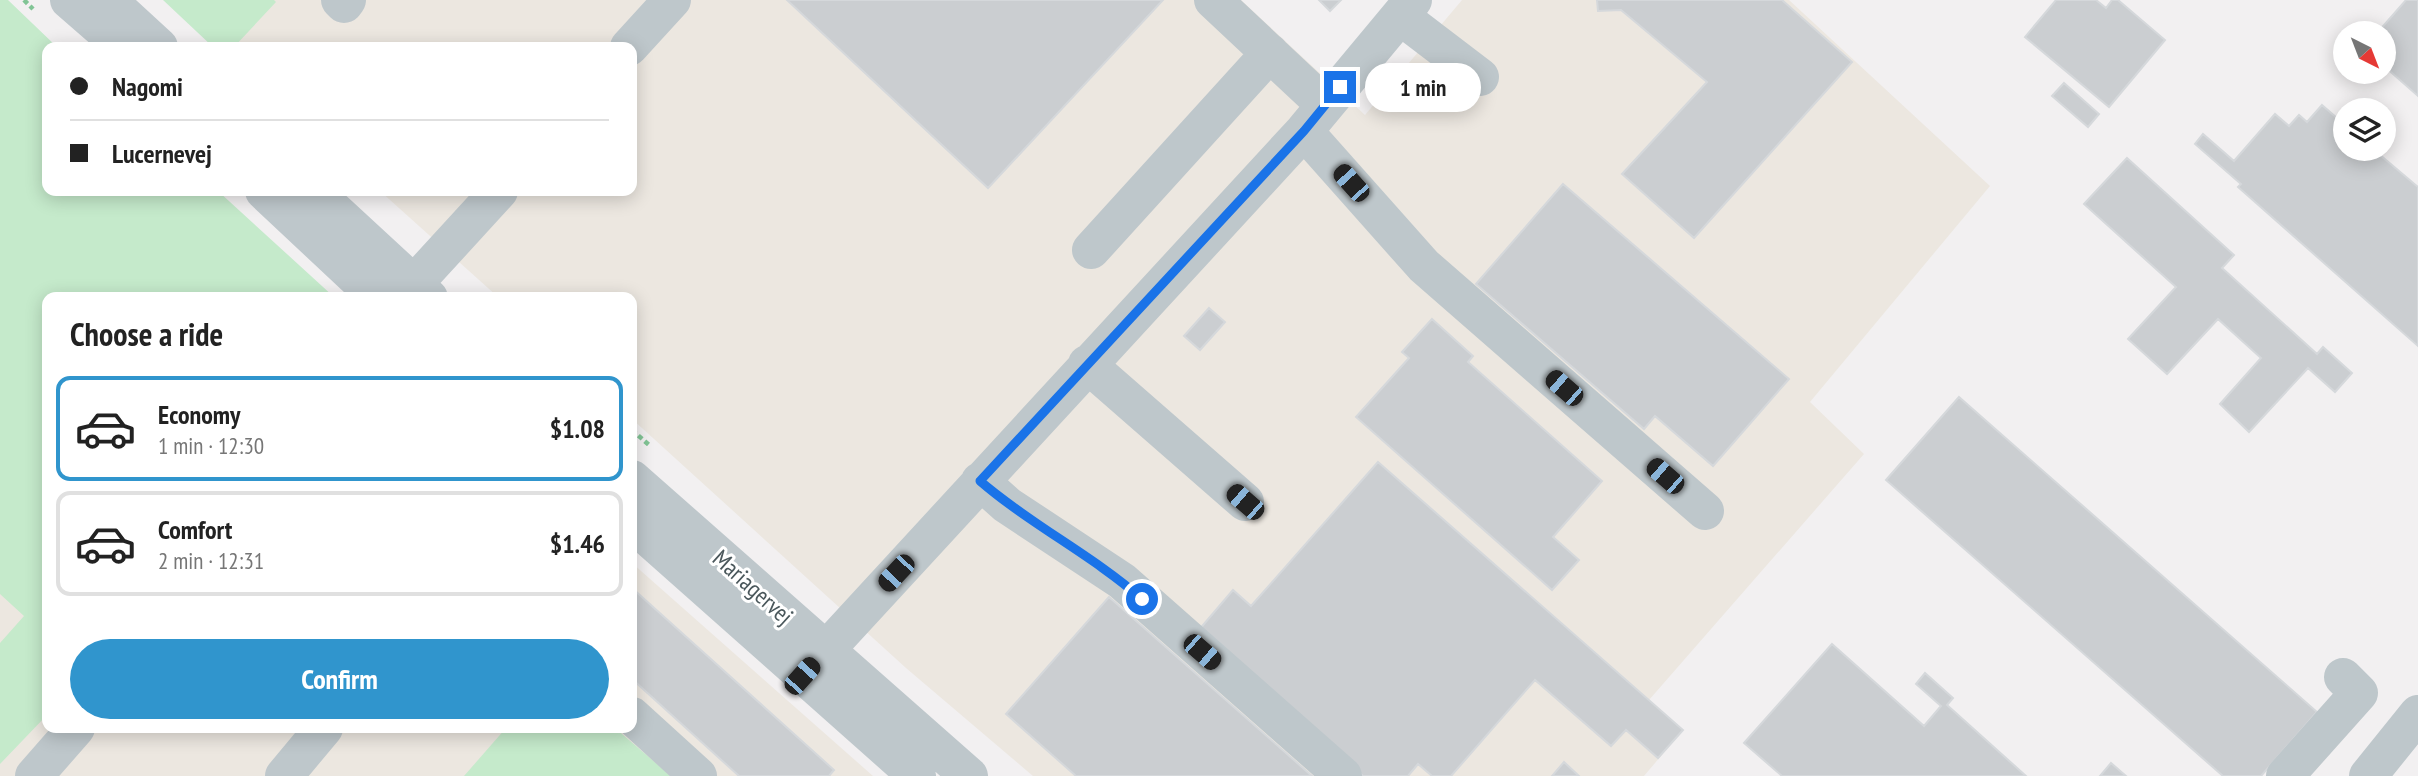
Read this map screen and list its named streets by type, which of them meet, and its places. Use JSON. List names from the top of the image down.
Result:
{
  "streets": {
    "street": ["Mariagervej"]
  },
  "north": "bottom right",
  "page": {
    "banner": ["Nagomi", "Lucernevej"],
    "bubble": "1 min",
    "heading": "Choose a ride",
    "list": [
      {
        "name": "Economy",
        "note": "1 min · 12:30",
        "value": "$1.08"
      },
      {
        "name": "Comfort",
        "note": "2 min · 12:31",
        "value": "$1.46"
      }
    ],
    "buttons": "Confirm"
  }
}
